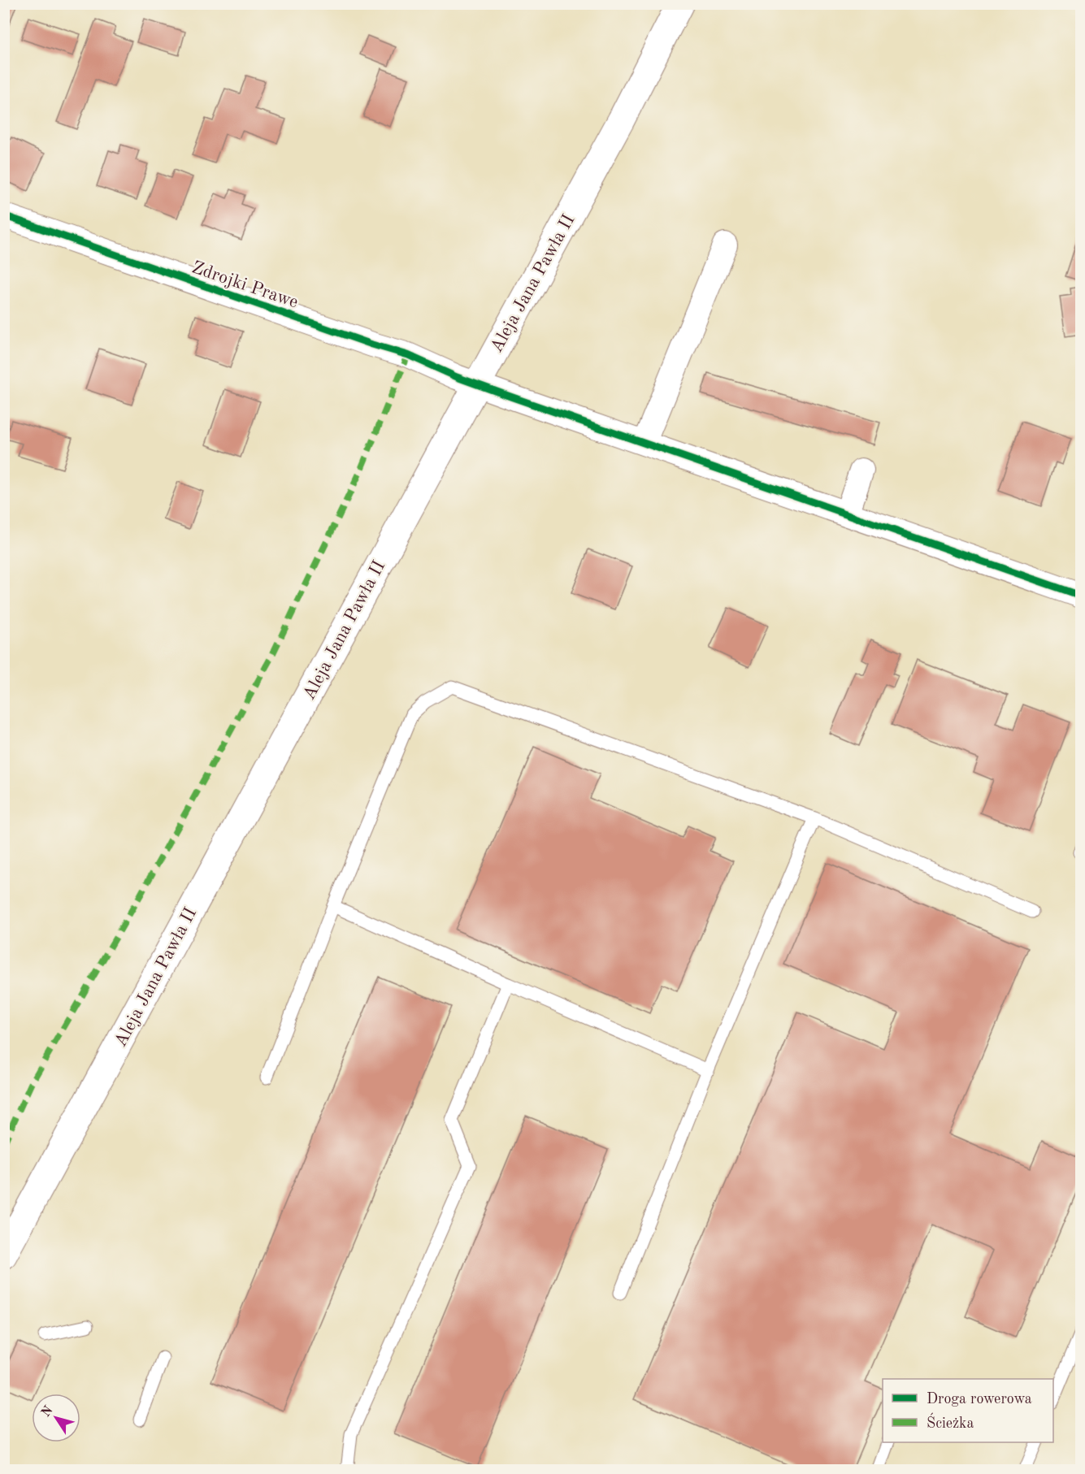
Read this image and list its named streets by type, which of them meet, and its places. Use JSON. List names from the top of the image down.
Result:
{
  "streets": {
    "main road": ["Aleja Jana Pawła II"],
    "street": ["Zdrojki Prawe"]
  },
  "crossings": [
    ["Aleja Jana Pawła II", "Zdrojki Prawe"]
  ],
  "legend": ["Droga rowerowa", "Ścieżka"],
  "north": "top left"
}
